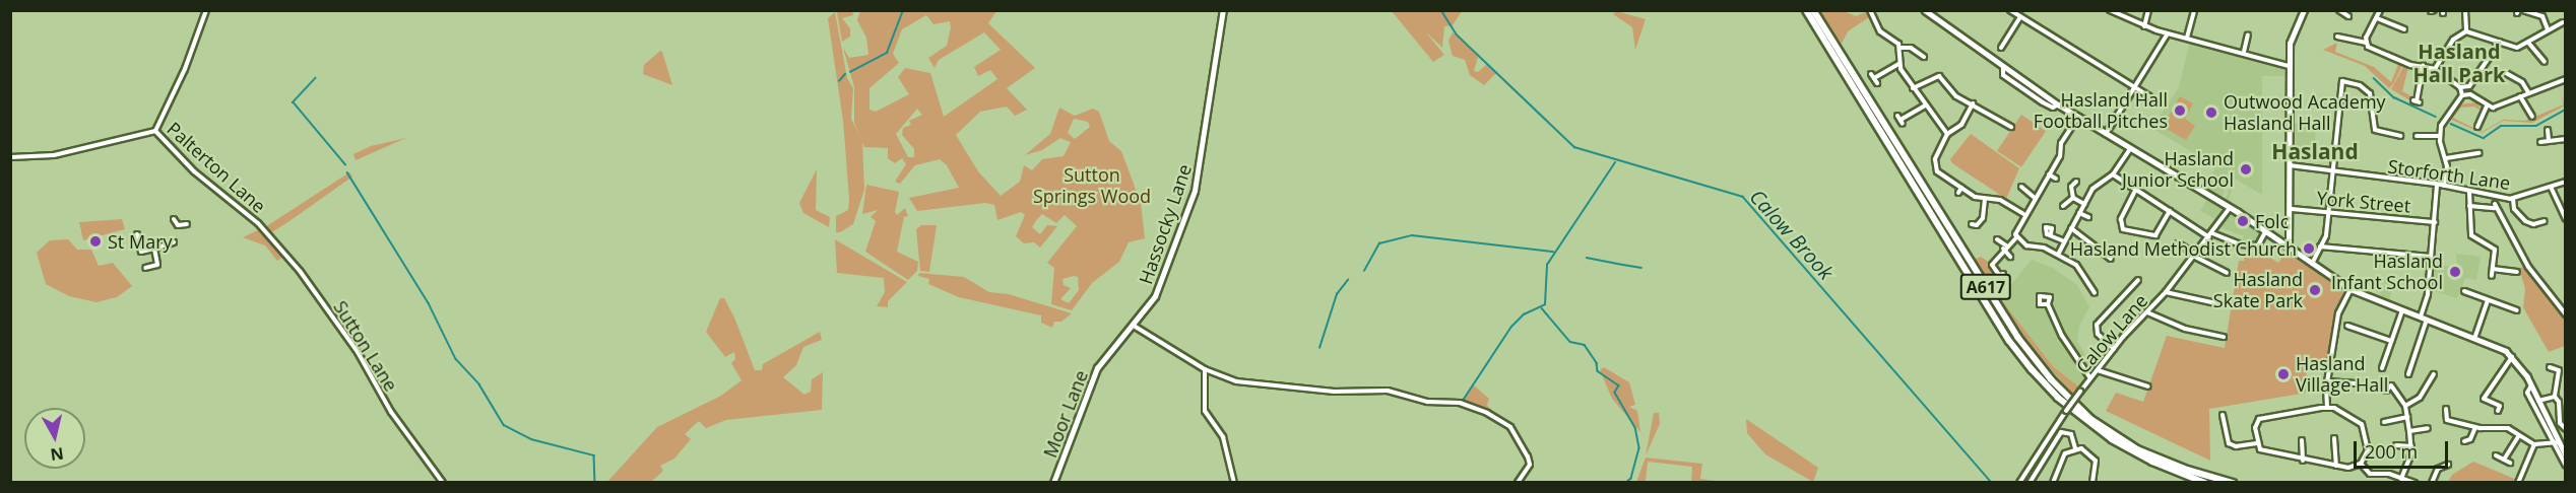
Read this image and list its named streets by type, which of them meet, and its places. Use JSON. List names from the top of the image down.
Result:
{
  "streets": {
    "highway": ["A617"],
    "main road": ["Hassocky Lane", "Moor Lane"],
    "street": [
      "Palterton Lane",
      "Storforth Lane",
      "York Street",
      "Calow Lane",
      "Sutton Lane"
    ]
  },
  "crossings": [
    ["Palterton Lane", "Sutton Lane"],
    ["Hassocky Lane", "Moor Lane"]
  ],
  "districts": ["Hasland Hall Park", "Hasland"],
  "water": ["Calow Brook"],
  "parks": ["Sutton Springs Wood"],
  "places": [
    "Hasland Hall Football Pitches",
    "Outwood Academy Hasland Hall",
    "Hasland Junior School",
    "Folc",
    "St Mary",
    "Hasland Methodist Church",
    "Hasland Infant School",
    "Hasland Skate Park",
    "Hasland Village Hall"
  ],
  "scale_bar": "200 m",
  "north": "bottom"
}
